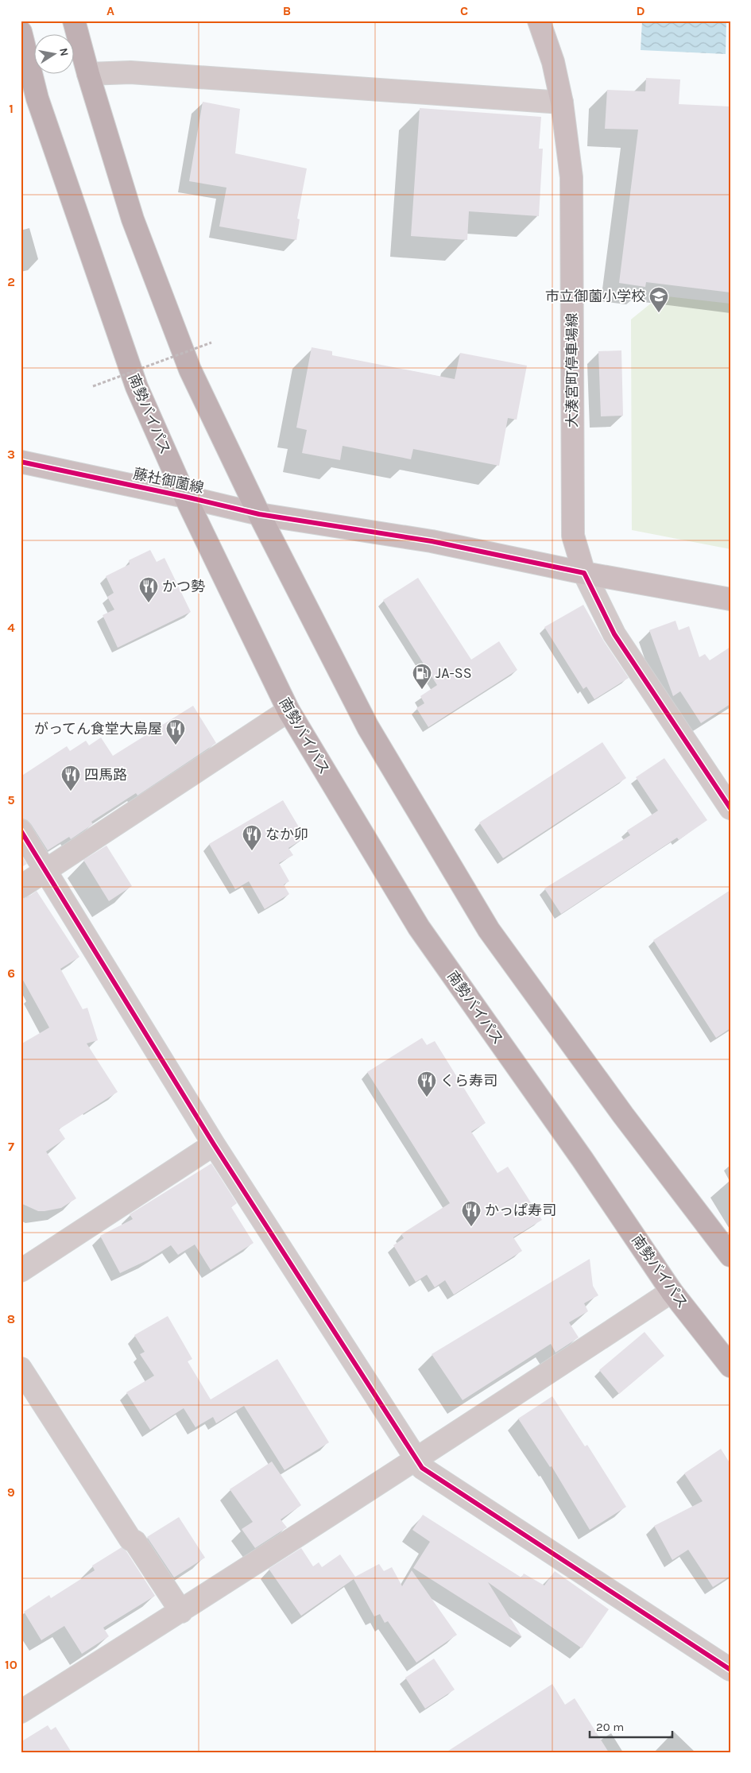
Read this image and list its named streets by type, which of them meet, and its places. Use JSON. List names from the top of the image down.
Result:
{
  "streets": {
    "highway": ["南勢バイパス"],
    "main road": ["大湊宮町停車場線", "藤社御薗線"]
  },
  "crossings": [
    ["大湊宮町停車場線", "藤社御薗線"],
    ["南勢バイパス", "藤社御薗線"]
  ],
  "places": {
    "school or university": ["市立御薗小学校"],
    "restaurant": [
      "かつ勢",
      "がってん食堂大島屋",
      "四馬路",
      "なか卯",
      "くら寿司",
      "かっぱ寿司"
    ],
    "fuel station": ["JA-SS"]
  },
  "scale_bar": "20 m",
  "north": "right",
  "grid": {
    "columns": [
      "A",
      "B",
      "C",
      "D"
    ],
    "rows": [
      "1",
      "2",
      "3",
      "4",
      "5",
      "6",
      "7",
      "8",
      "9",
      "10"
    ]
  }
}
